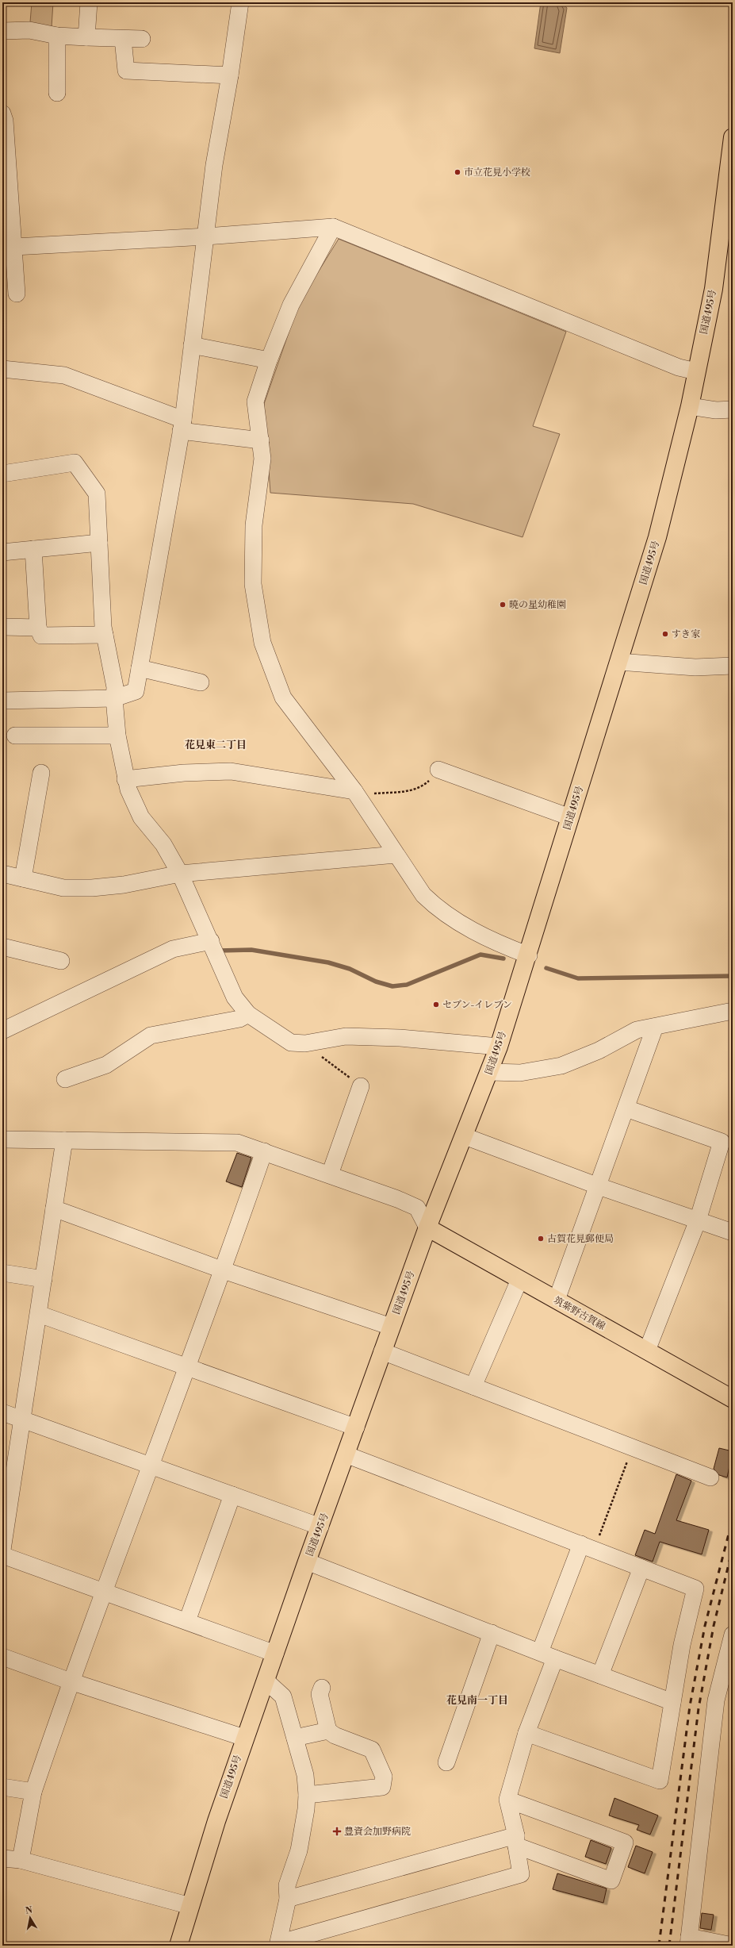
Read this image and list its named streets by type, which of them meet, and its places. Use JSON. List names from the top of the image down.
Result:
{
  "streets": {
    "main road": ["国道495号", "筑紫野古賀線"]
  },
  "crossings": [
    ["国道495号", "筑紫野古賀線"]
  ],
  "districts": ["花見東二丁目", "花見南一丁目"],
  "places": {
    "other": [
      "市立花見小学校",
      "暁の星幼稚園",
      "すき家",
      "セブン-イレブン",
      "古賀花見郵便局"
    ],
    "health": ["豊資会加野病院"]
  },
  "north": "top"
}
